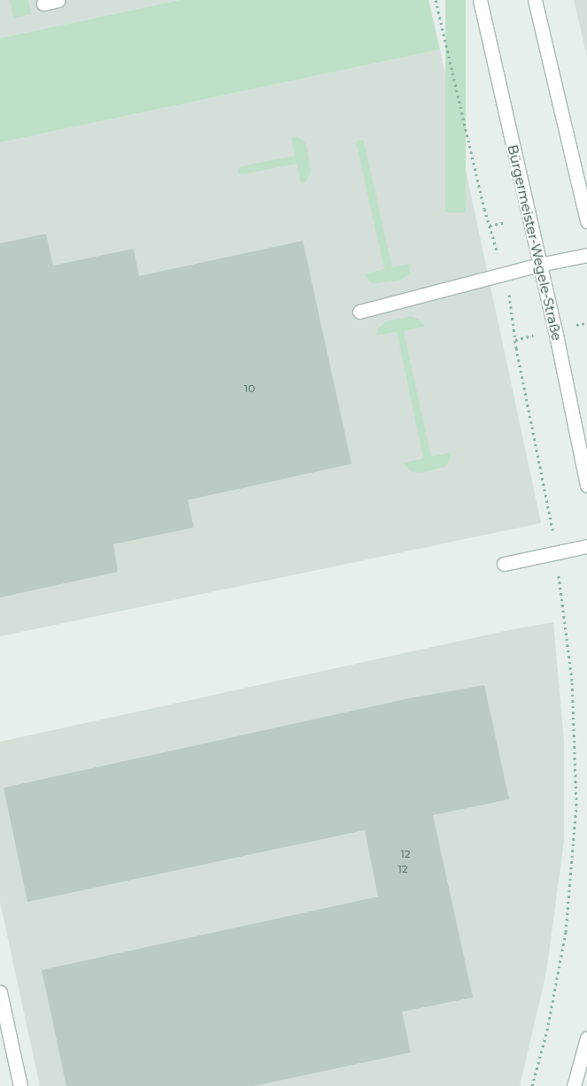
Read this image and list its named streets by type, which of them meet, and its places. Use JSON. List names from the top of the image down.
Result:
{
  "streets": {
    "main road": ["Bürgermeister-Wegele-Straße"]
  },
  "house_numbers": ["10", "12", "12"]
}
